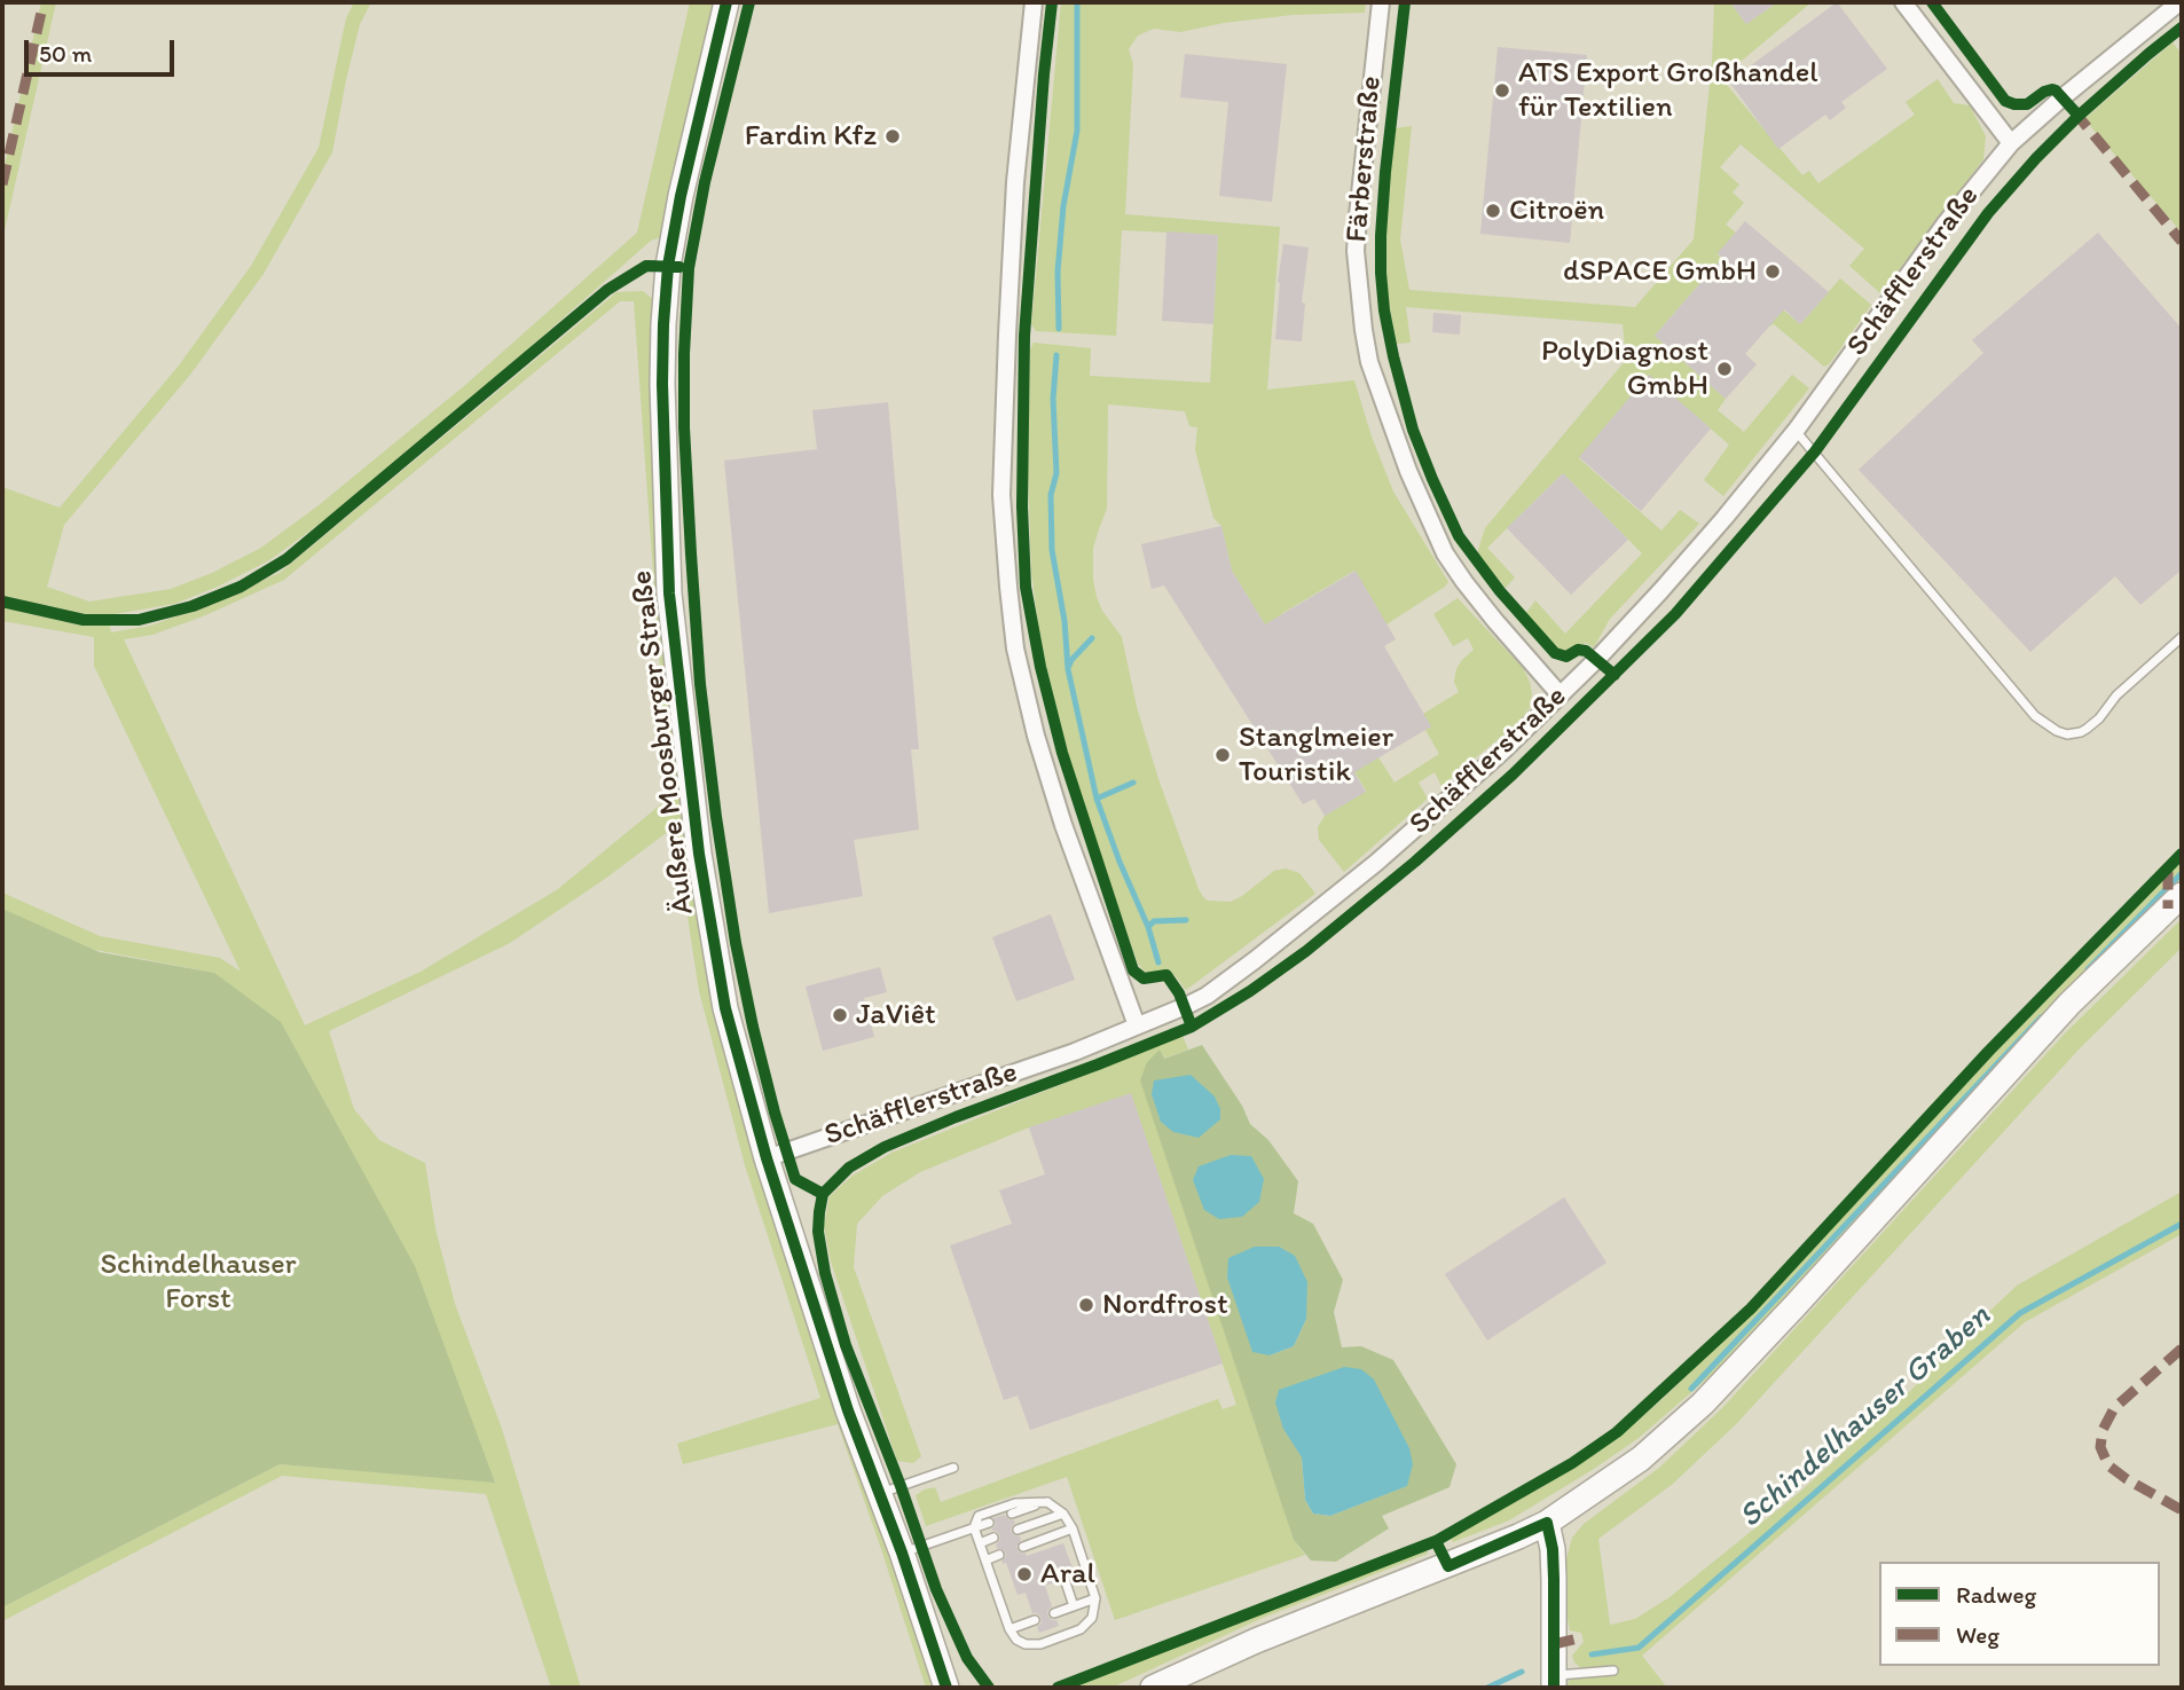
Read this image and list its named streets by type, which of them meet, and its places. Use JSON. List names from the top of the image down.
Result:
{
  "streets": {
    "street": ["Färberstraße", "Schäfflerstraße", "Äußere Moosburger Straße"]
  },
  "crossings": [
    ["Färberstraße", "Schäfflerstraße"],
    ["Schäfflerstraße", "Äußere Moosburger Straße"]
  ],
  "water": ["Schindelhauser Graben"],
  "parks": ["Schindelhauser Forst"],
  "places": [
    "ATS Export Großhandel für Textilien",
    "Fardin Kfz",
    "Citroën",
    "dSPACE GmbH",
    "PolyDiagnost GmbH",
    "Stanglmeier Touristik",
    "JaViêt",
    "Nordfrost",
    "Aral"
  ],
  "legend": ["Radweg", "Weg"],
  "scale_bar": "50 m"
}
